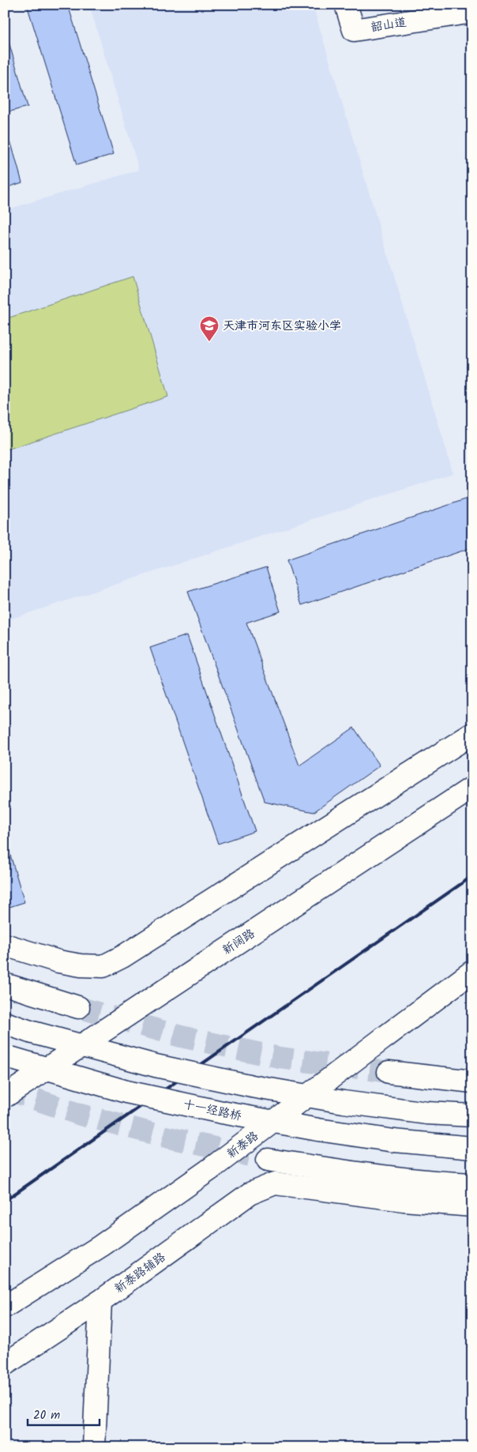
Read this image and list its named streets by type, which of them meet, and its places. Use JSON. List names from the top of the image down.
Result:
{
  "streets": {
    "main road": [
      "韶山道",
      "新阔路",
      "十一经路桥",
      "新泰路",
      "新泰路辅路"
    ]
  },
  "places": {
    "school or university": ["天津市河东区实验小学"]
  },
  "scale_bar": "20 m"
}
